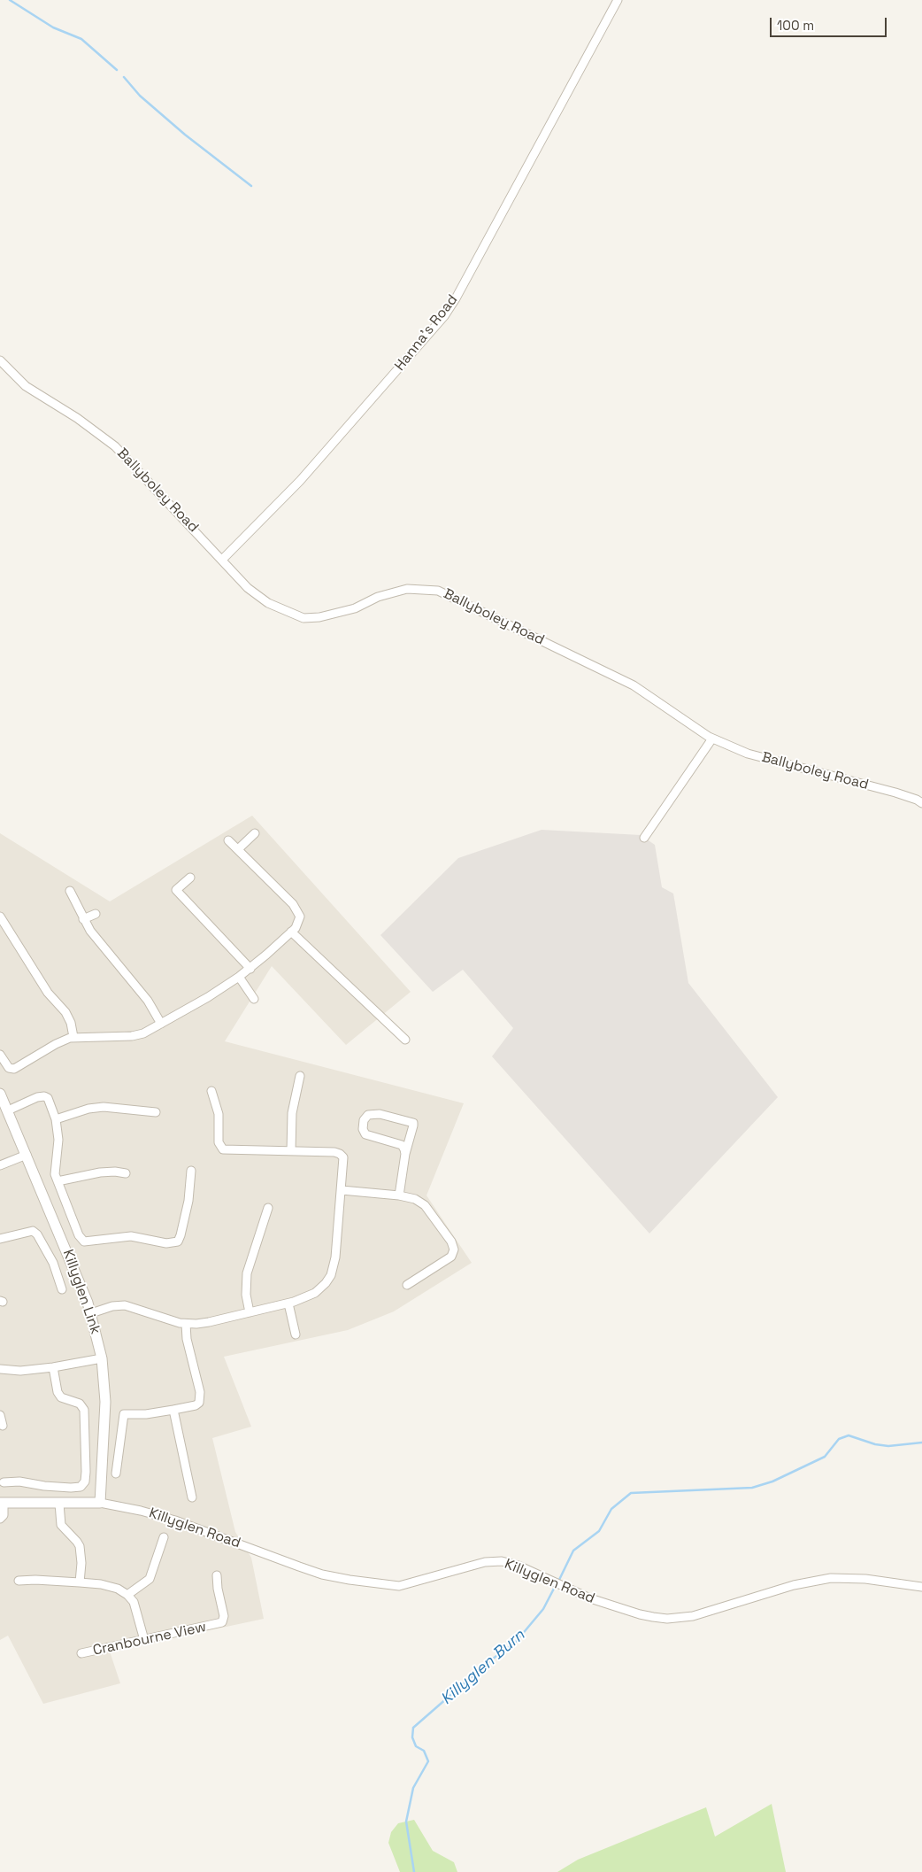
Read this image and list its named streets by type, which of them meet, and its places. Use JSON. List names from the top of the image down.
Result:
{
  "streets": {
    "street": [
      "Hanna's Road",
      "Ballyboley Road",
      "Killyglen Link",
      "Killyglen Road",
      "Cranbourne View"
    ]
  },
  "crossings": [
    ["Hanna's Road", "Ballyboley Road"],
    ["Killyglen Link", "Killyglen Road"]
  ],
  "water": ["Killyglen Burn"],
  "scale_bar": "100 m"
}
